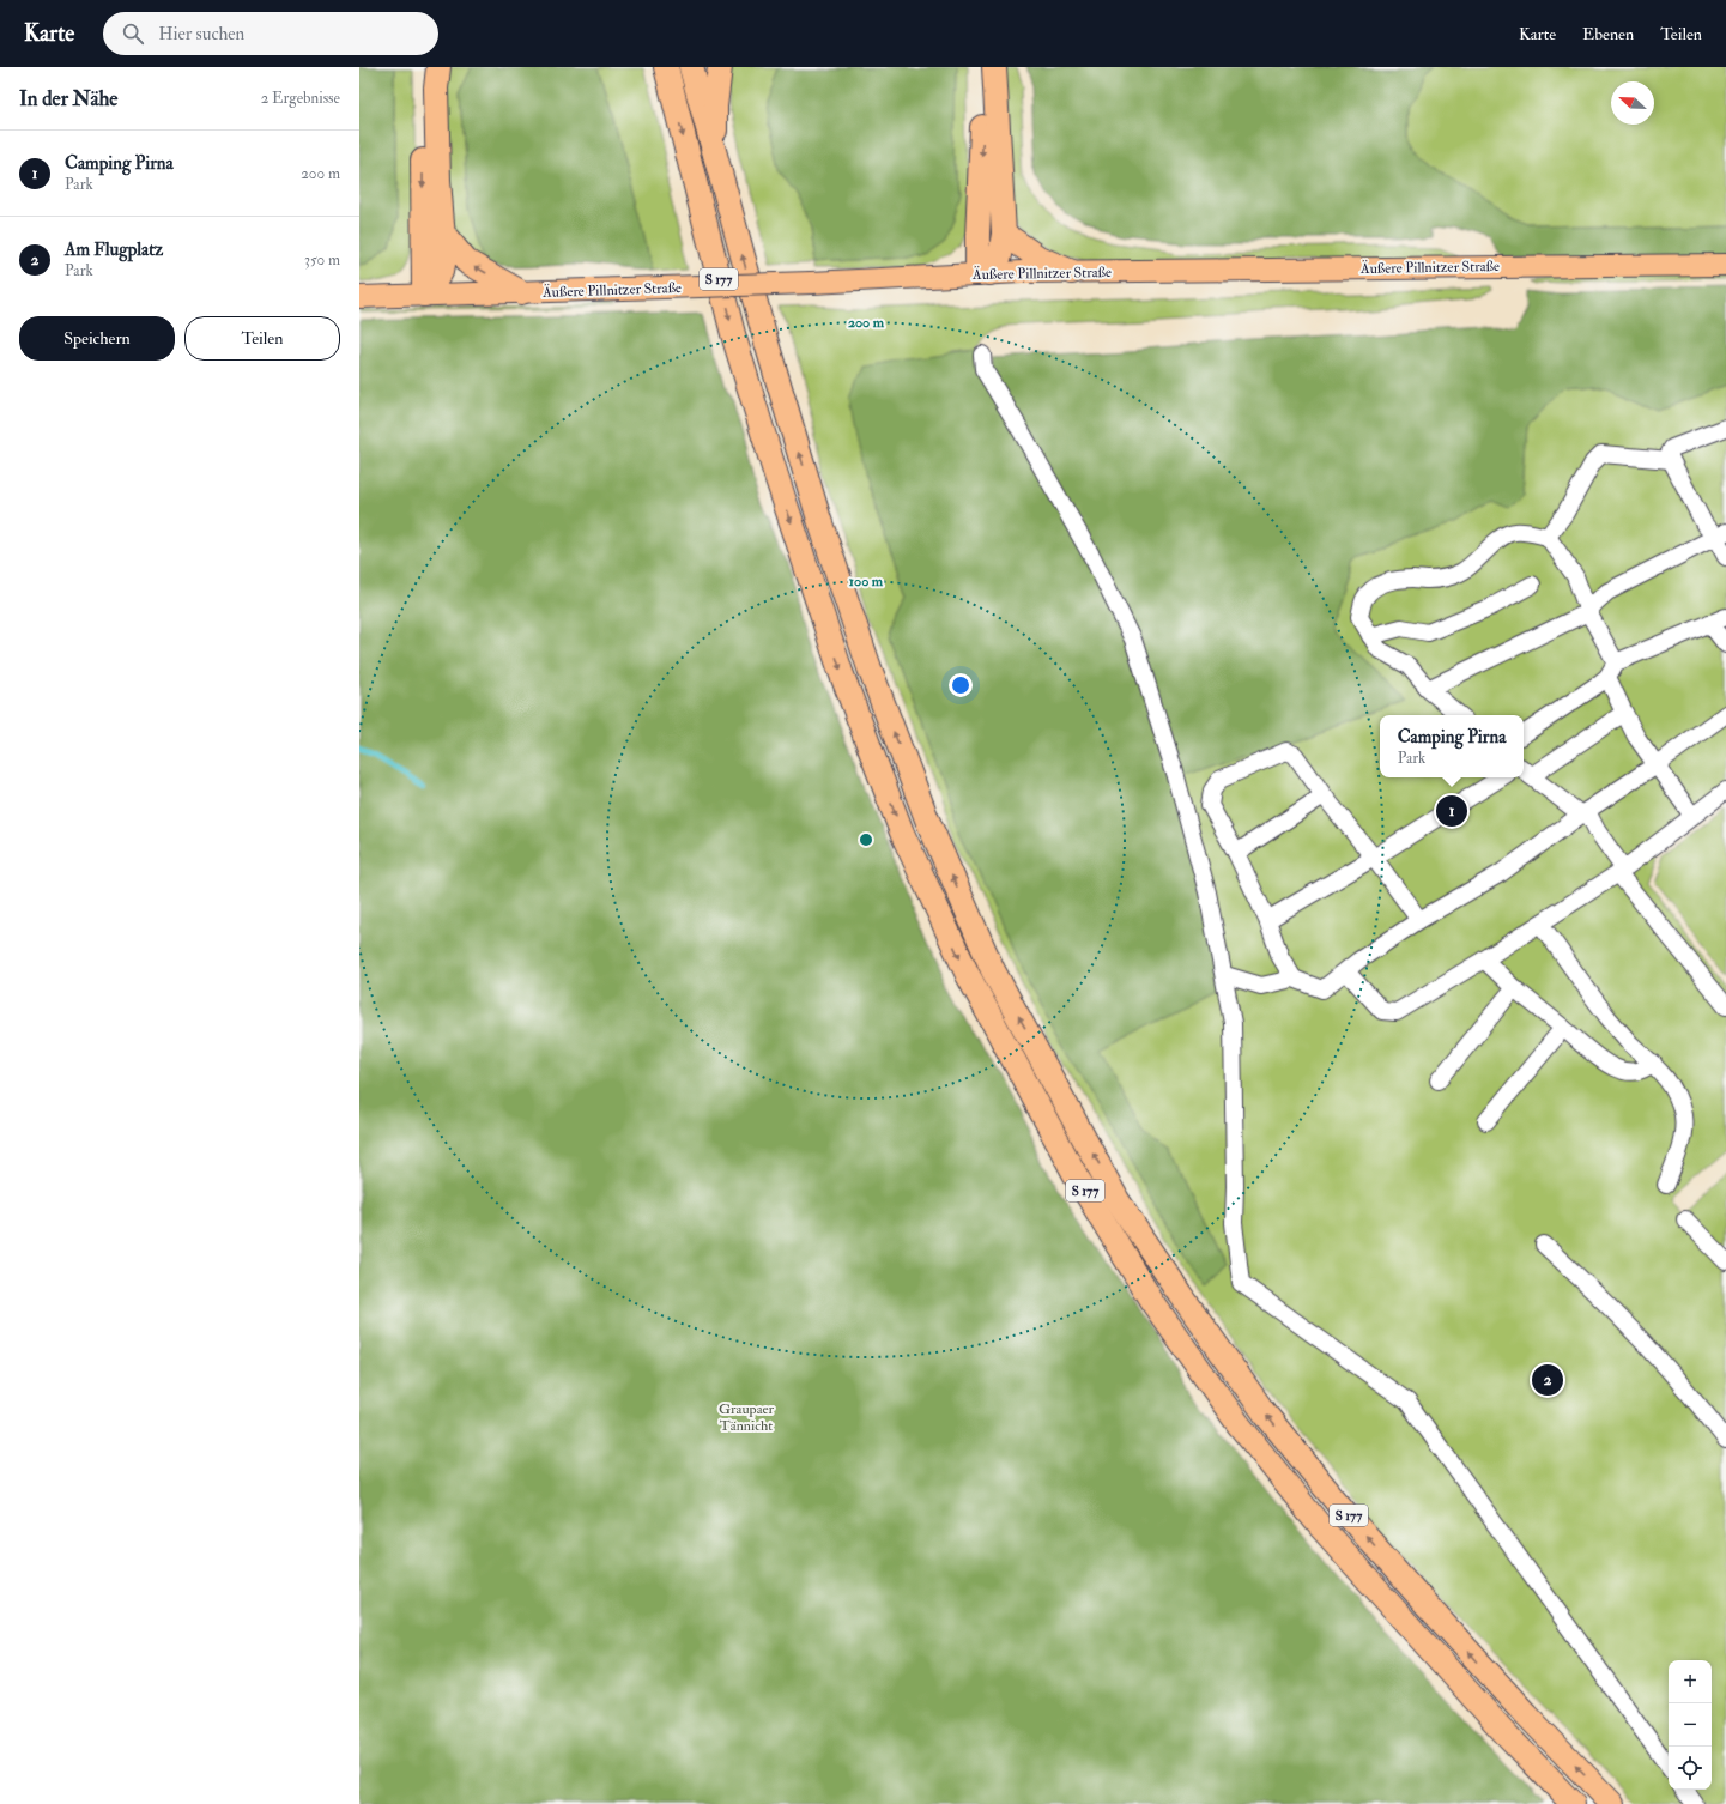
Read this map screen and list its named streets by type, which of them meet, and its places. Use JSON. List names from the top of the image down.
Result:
{
  "streets": {
    "highway": ["S 177"],
    "main road": ["Äußere Pillnitzer Straße"]
  },
  "parks": ["Graupaer Tännicht"],
  "north": "top left",
  "page": {
    "header": "Karte",
    "search": "Hier suchen",
    "nav": ["Karte", "Ebenen", "Teilen"],
    "heading": ["In der Nähe", "2 Ergebnisse"],
    "list": [
      {
        "mark": "1",
        "name": "Camping Pirna",
        "note": "Park",
        "value": "200 m"
      },
      {
        "mark": "2",
        "name": "Am Flugplatz",
        "note": "Park",
        "value": "350 m"
      }
    ],
    "buttons": ["Speichern", "Teilen"],
    "popup": ["Camping Pirna", "Park"],
    "pins": ["1", "2"],
    "map_buttons": ["+", "−"]
  },
  "rings": ["200 m", "100 m"]
}
